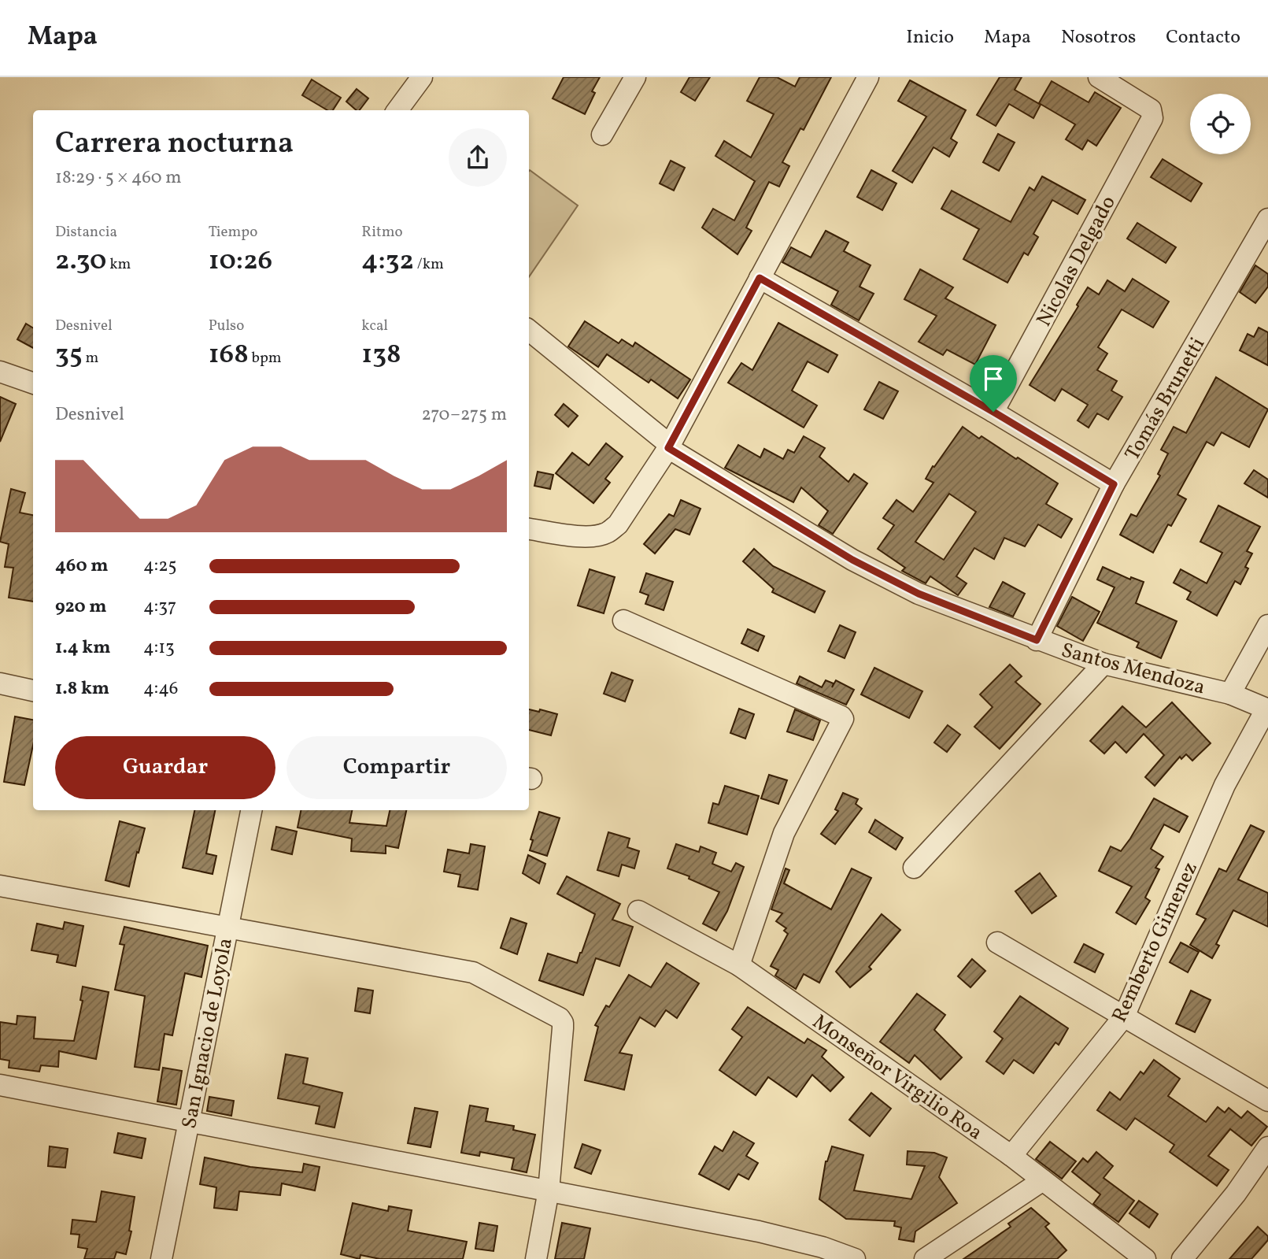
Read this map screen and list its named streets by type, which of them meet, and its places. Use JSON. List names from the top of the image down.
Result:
{
  "streets": {
    "street": [
      "Nicolas Delgado",
      "Tomás Brunetti",
      "Santos Mendoza",
      "Remberto Gimenez",
      "San Ignacio de Loyola",
      "Monseñor Virgilio Roa"
    ]
  },
  "crossings": [
    ["Tomás Brunetti", "Santos Mendoza"],
    ["Santos Mendoza", "Remberto Gimenez"],
    ["Remberto Gimenez", "Monseñor Virgilio Roa"]
  ],
  "page": {
    "header": "Mapa",
    "nav": [
      "Inicio",
      "Mapa",
      "Nosotros",
      "Contacto"
    ],
    "heading": ["Carrera nocturna", "18:29 · 5 × 460 m"],
    "stats": [
      ["Distancia", "2.30 km"],
      ["Tiempo", "10:26"],
      ["Ritmo", "4:32 /km"],
      ["Desnivel", "35 m"],
      ["Pulso", "168 bpm"],
      ["kcal", "138"]
    ],
    "chart": ["Desnivel", "270–275 m"],
    "list": [
      {
        "name": "460 m",
        "note": "4:25"
      },
      {
        "name": "920 m",
        "note": "4:37"
      },
      {
        "name": "1.4 km",
        "note": "4:13"
      },
      {
        "name": "1.8 km",
        "note": "4:46"
      }
    ],
    "buttons": ["Guardar", "Compartir"]
  }
}
